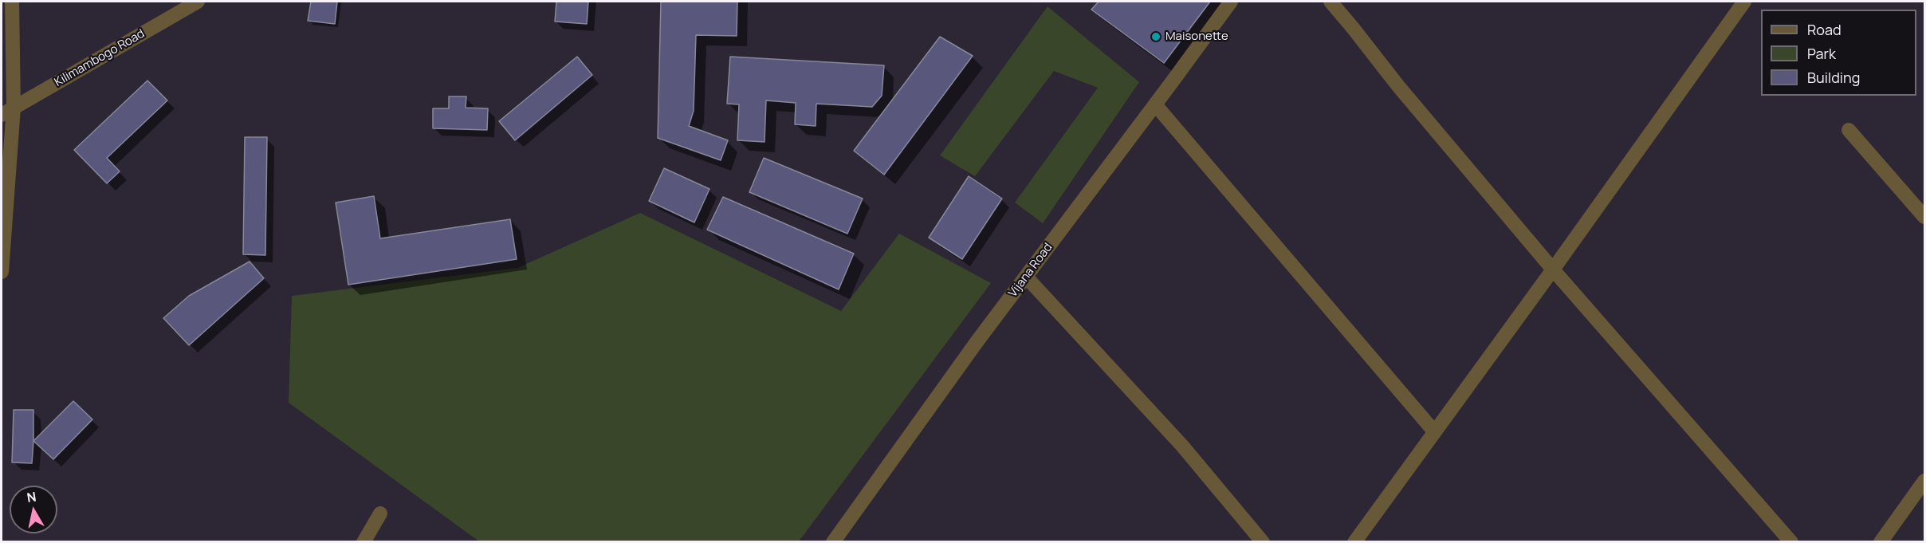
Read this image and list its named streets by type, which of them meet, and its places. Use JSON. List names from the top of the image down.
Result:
{
  "streets": {
    "street": ["Kilimambogo Road", "Vijana Road"]
  },
  "places": ["Maisonette"],
  "legend": ["Road", "Park", "Building"],
  "north": "top"
}
